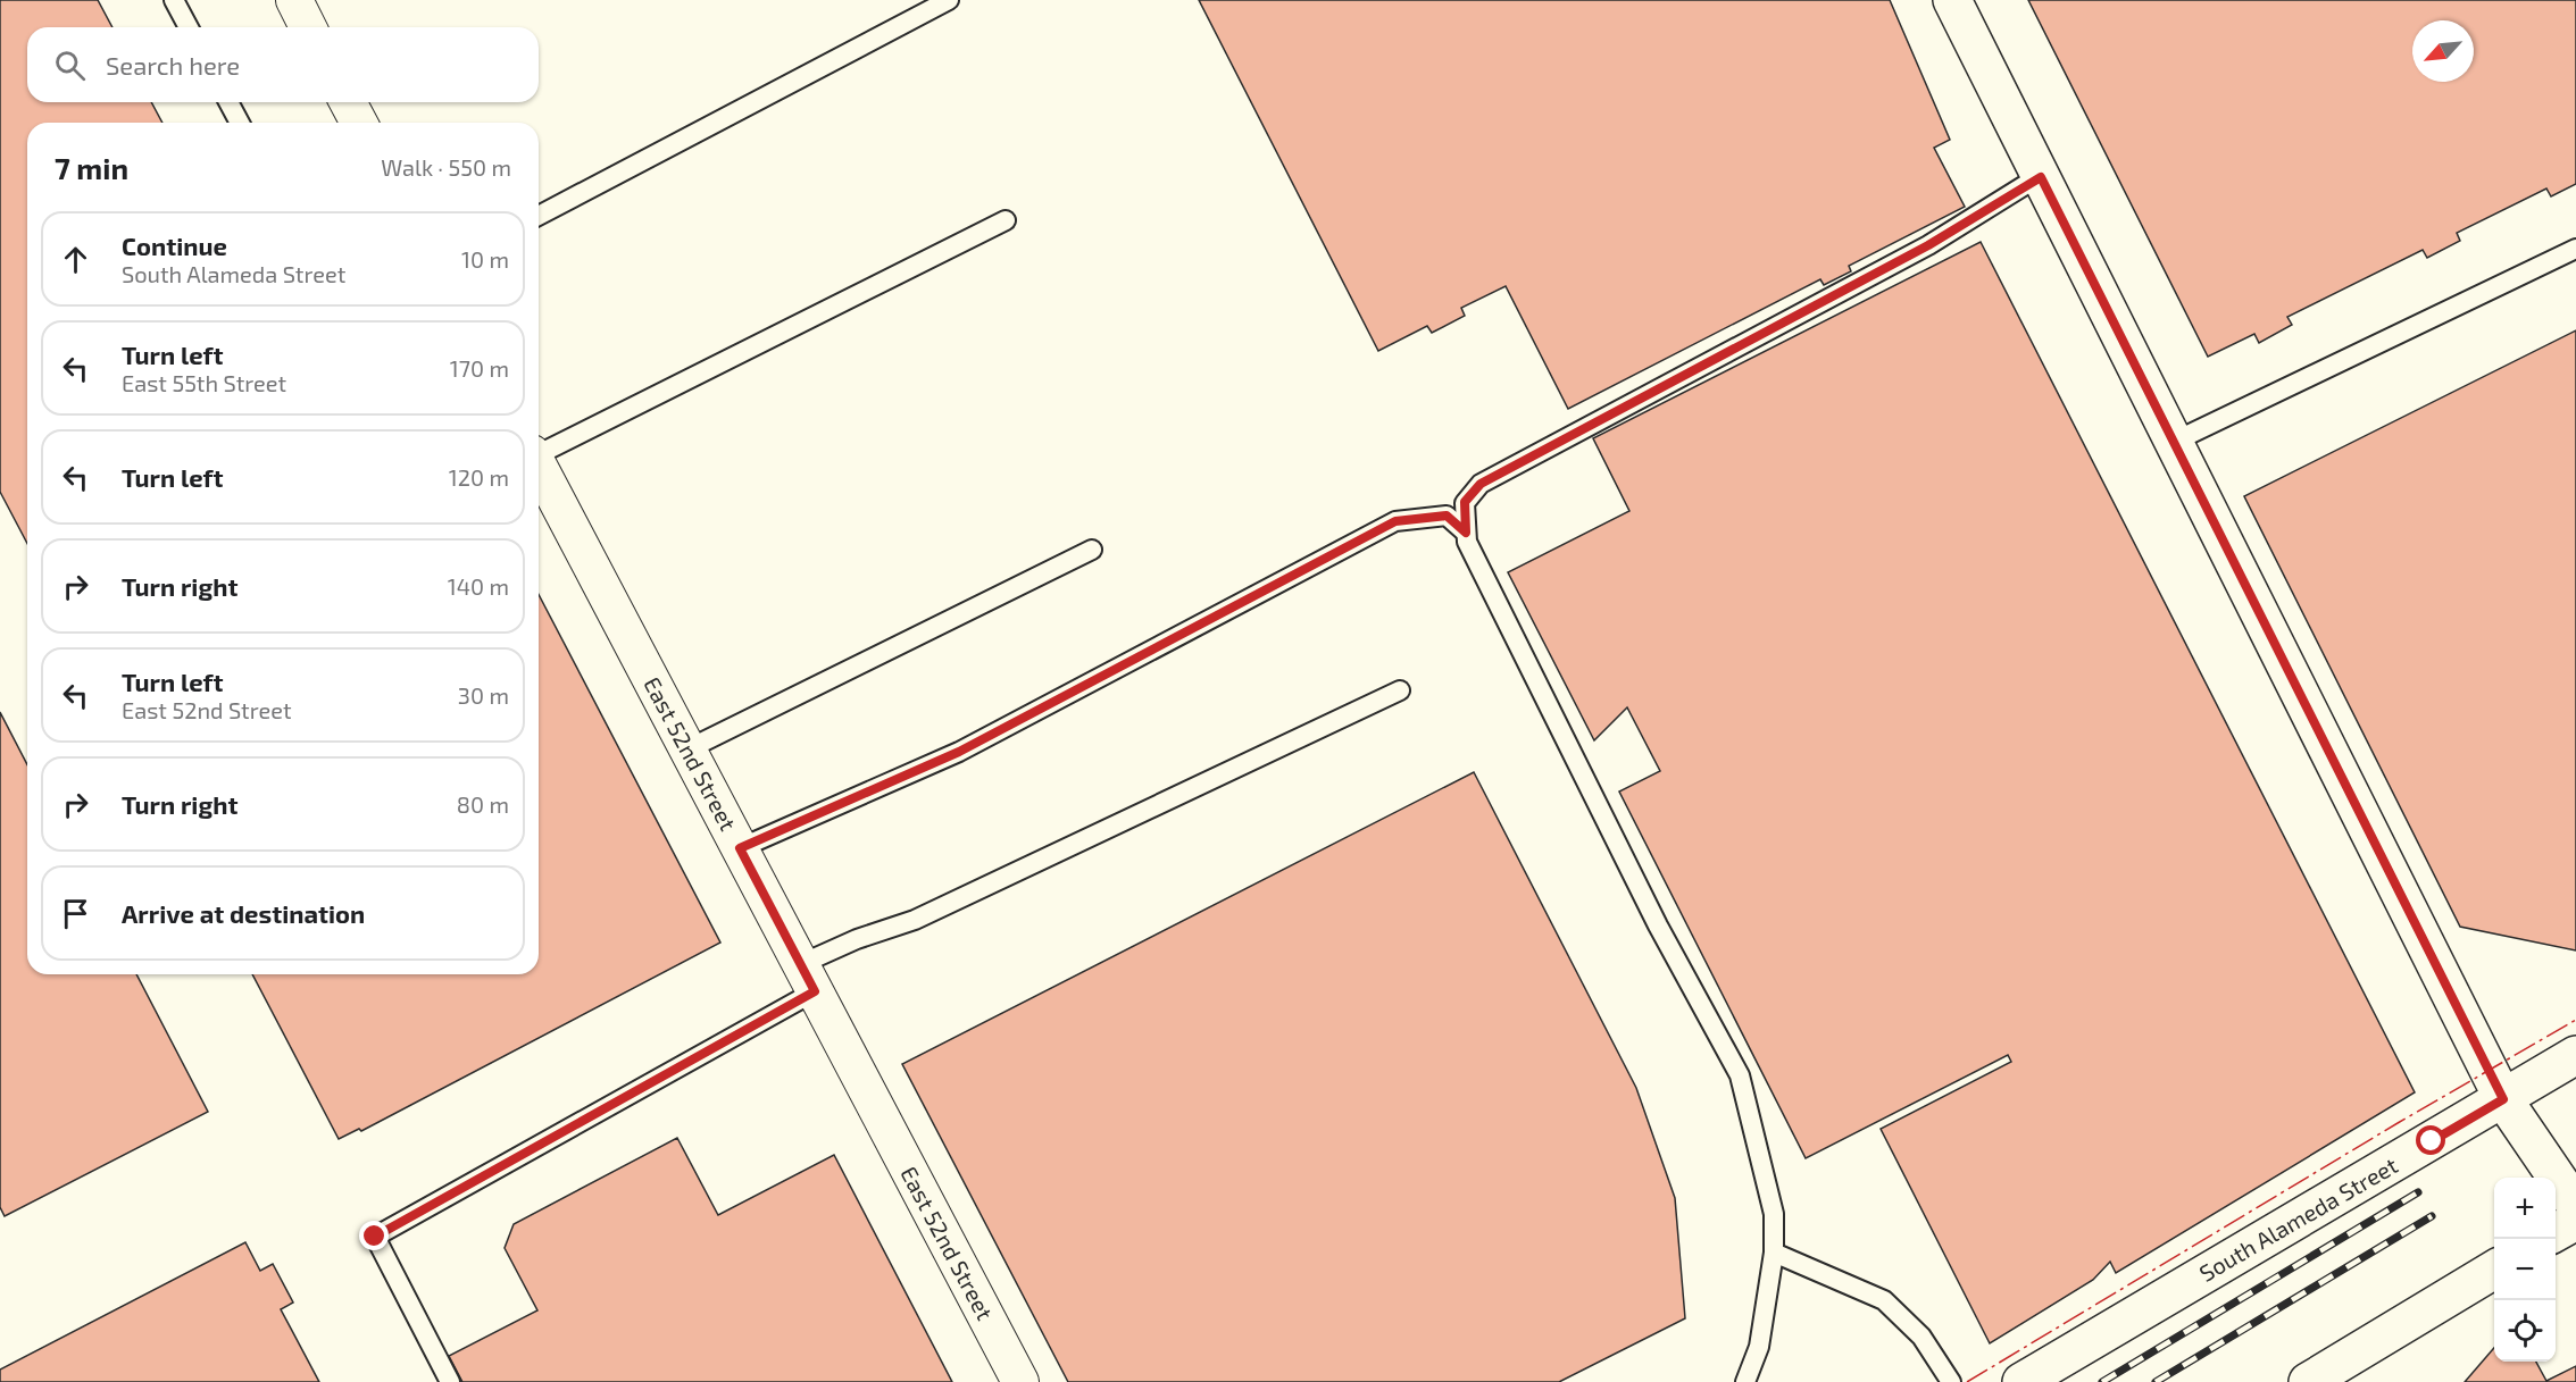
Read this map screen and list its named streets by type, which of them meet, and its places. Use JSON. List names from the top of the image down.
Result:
{
  "streets": {
    "street": ["East 52nd Street", "South Alameda Street"]
  },
  "north": "bottom left",
  "page": {
    "search": "Search here",
    "heading": ["7 min", "Walk · 550 m"],
    "list": [
      ["Continue", "South Alameda Street", "10 m"],
      ["Turn left", "East 55th Street", "170 m"],
      ["Turn left", "120 m"],
      ["Turn right", "140 m"],
      ["Turn left", "East 52nd Street", "30 m"],
      ["Turn right", "80 m"],
      "Arrive at destination"
    ],
    "map_buttons": ["+", "−"]
  }
}
